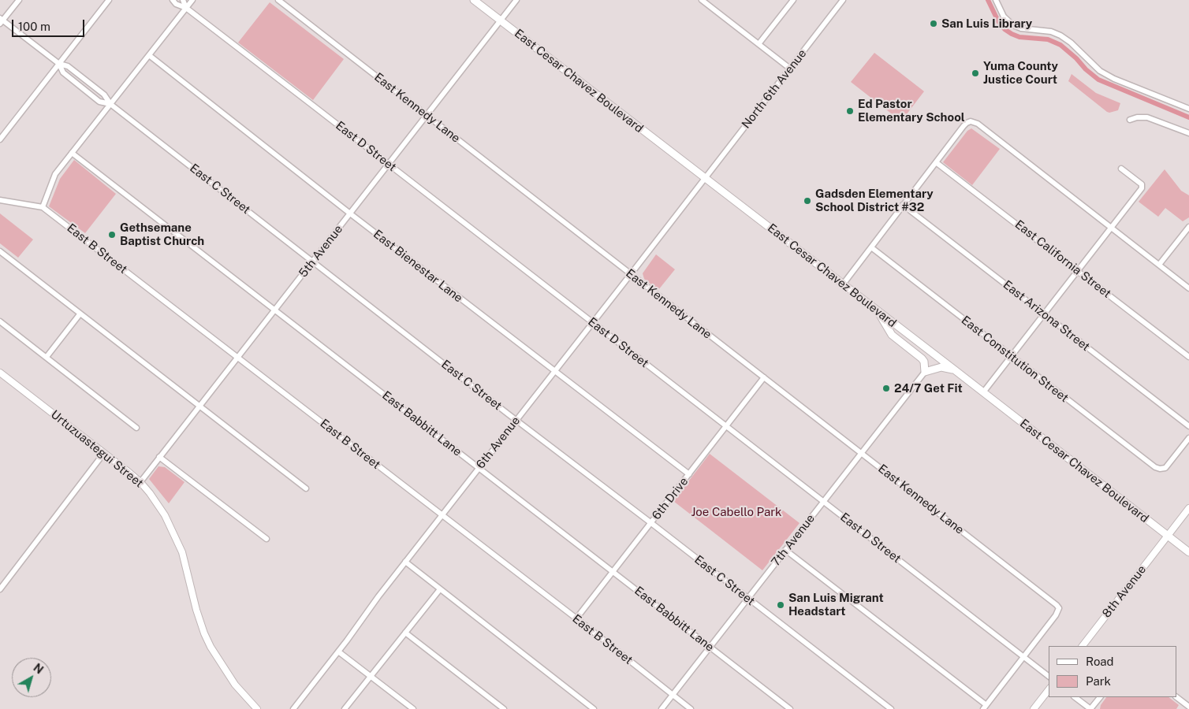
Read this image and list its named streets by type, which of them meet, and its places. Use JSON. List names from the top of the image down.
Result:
{
  "streets": {
    "highway": ["East Cesar Chavez Boulevard"],
    "main road": ["Urtuzuastegui Street", "8th Avenue"],
    "street": [
      "North 6th Avenue",
      "East Kennedy Lane",
      "East D Street",
      "East C Street",
      "East B Street",
      "5th Avenue",
      "East California Street",
      "East Bienestar Lane",
      "East Arizona Street",
      "East Constitution Street",
      "East Babbitt Lane",
      "6th Avenue",
      "6th Drive",
      "7th Avenue"
    ]
  },
  "crossings": [
    ["East Cesar Chavez Boulevard", "North 6th Avenue"],
    ["East Cesar Chavez Boulevard", "5th Avenue"],
    ["East Cesar Chavez Boulevard", "6th Avenue"],
    ["East Cesar Chavez Boulevard", "8th Avenue"],
    ["North 6th Avenue", "6th Avenue"],
    ["East Kennedy Lane", "East D Street"],
    ["East Kennedy Lane", "5th Avenue"],
    ["East Kennedy Lane", "6th Avenue"],
    ["East Kennedy Lane", "6th Drive"],
    ["East Kennedy Lane", "7th Avenue"],
    ["East D Street", "5th Avenue"],
    ["East D Street", "6th Avenue"],
    ["East D Street", "6th Drive"],
    ["East D Street", "7th Avenue"],
    ["East C Street", "5th Avenue"],
    ["East C Street", "6th Avenue"],
    ["East C Street", "6th Drive"],
    ["East C Street", "7th Avenue"],
    ["East B Street", "5th Avenue"],
    ["East B Street", "6th Avenue"],
    ["East B Street", "6th Drive"],
    ["East B Street", "7th Avenue"],
    ["5th Avenue", "East Bienestar Lane"],
    ["5th Avenue", "East Babbitt Lane"],
    ["5th Avenue", "Urtuzuastegui Street"],
    ["East Bienestar Lane", "6th Avenue"],
    ["East Bienestar Lane", "6th Drive"],
    ["East Babbitt Lane", "6th Avenue"],
    ["East Babbitt Lane", "6th Drive"],
    ["East Babbitt Lane", "7th Avenue"]
  ],
  "parks": ["Joe Cabello Park"],
  "places": [
    "San Luis Library",
    "Yuma County Justice Court",
    "Ed Pastor Elementary School",
    "Gadsden Elementary School District #32",
    "Gethsemane Baptist Church",
    "24/7 Get Fit",
    "San Luis Migrant Headstart"
  ],
  "legend": ["Road", "Park"],
  "scale_bar": "100 m",
  "north": "top right"
}
